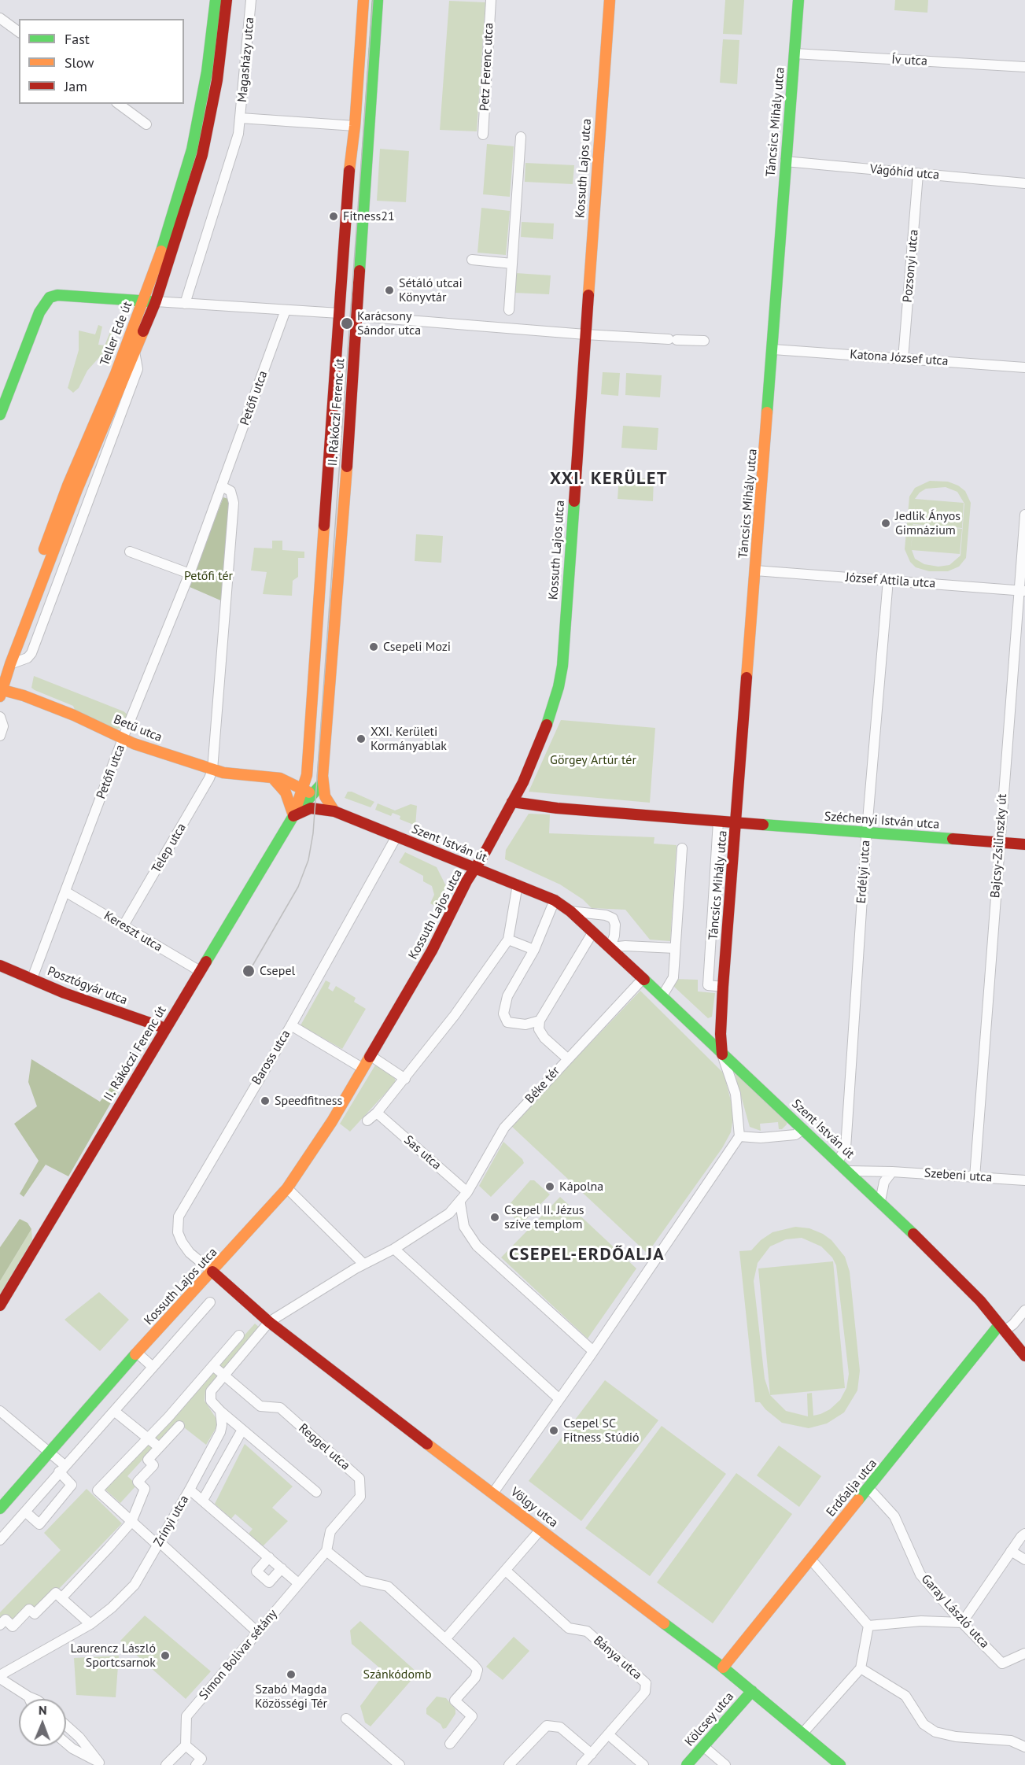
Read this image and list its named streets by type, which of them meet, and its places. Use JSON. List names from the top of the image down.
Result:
{
  "streets": {
    "street": [
      "Magasházy utca",
      "Ív utca",
      "Petz Ferenc utca",
      "Táncsics Mihály utca",
      "Kossuth Lajos utca",
      "Vágóhíd utca",
      "Pozsonyi utca",
      "Teller Ede út",
      "Katona József utca",
      "Petőfi utca",
      "II. Rákóczi Ferenc út",
      "József Attila utca",
      "Betű utca",
      "Széchenyi István utca",
      "Szent István út",
      "Bajcsy-Zsilinszky út",
      "Telep utca",
      "Erdélyi utca",
      "Kereszt utca",
      "Posztógyár utca",
      "Baross utca",
      "Béke tér",
      "Sas utca",
      "Szebeni utca",
      "Reggel utca",
      "Erdőalja utca",
      "Völgy utca",
      "Zrínyi utca",
      "Garay László utca",
      "Simon Bolivar sétány",
      "Bánya utca",
      "Kölcsey utca"
    ]
  },
  "crossings": [
    ["Magasházy utca", "II. Rákóczi Ferenc út"],
    ["Ív utca", "Táncsics Mihály utca"],
    ["Táncsics Mihály utca", "Vágóhíd utca"],
    ["Táncsics Mihály utca", "Katona József utca"],
    ["Táncsics Mihály utca", "József Attila utca"],
    ["Táncsics Mihály utca", "Széchenyi István utca"],
    ["Táncsics Mihály utca", "Szent István út"],
    ["Kossuth Lajos utca", "Szent István út"],
    ["Kossuth Lajos utca", "Baross utca"],
    ["Kossuth Lajos utca", "Völgy utca"],
    ["Vágóhíd utca", "Pozsonyi utca"],
    ["Pozsonyi utca", "Katona József utca"],
    ["Teller Ede út", "Betű utca"],
    ["Petőfi utca", "Betű utca"],
    ["Petőfi utca", "Kereszt utca"],
    ["Petőfi utca", "Posztógyár utca"],
    ["II. Rákóczi Ferenc út", "Betű utca"],
    ["II. Rákóczi Ferenc út", "Szent István út"],
    ["II. Rákóczi Ferenc út", "Kereszt utca"],
    ["II. Rákóczi Ferenc út", "Posztógyár utca"],
    ["József Attila utca", "Bajcsy-Zsilinszky út"],
    ["József Attila utca", "Erdélyi utca"],
    ["Betű utca", "Szent István út"],
    ["Betű utca", "Telep utca"],
    ["Széchenyi István utca", "Bajcsy-Zsilinszky út"],
    ["Széchenyi István utca", "Erdélyi utca"],
    ["Szent István út", "Erdélyi utca"],
    ["Szent István út", "Baross utca"],
    ["Szent István út", "Béke tér"],
    ["Szent István út", "Szebeni utca"],
    ["Szent István út", "Erdőalja utca"],
    ["Bajcsy-Zsilinszky út", "Szebeni utca"],
    ["Telep utca", "Kereszt utca"],
    ["Baross utca", "Völgy utca"],
    ["Béke tér", "Sas utca"],
    ["Béke tér", "Völgy utca"],
    ["Béke tér", "Zrínyi utca"],
    ["Reggel utca", "Zrínyi utca"],
    ["Reggel utca", "Simon Bolivar sétány"],
    ["Erdőalja utca", "Völgy utca"],
    ["Erdőalja utca", "Garay László utca"],
    ["Völgy utca", "Zrínyi utca"],
    ["Völgy utca", "Kölcsey utca"]
  ],
  "districts": ["XXI. KERÜLET", "CSEPEL-ERDŐALJA"],
  "parks": ["Petőfi tér", "Görgey Artúr tér", "Szánkódomb"],
  "places": [
    "Fitness21",
    "Sétáló utcai Könyvtár",
    "Karácsony Sándor utca",
    "Jedlik Ányos Gimnázium",
    "Csepeli Mozi",
    "XXI. Kerületi Kormányablak",
    "Csepel",
    "Speedfitness",
    "Kápolna",
    "Csepel II. Jézus szíve templom",
    "Csepel SC Fitness Stúdió",
    "Laurencz László Sportcsarnok",
    "Szabó Magda Közösségi Tér"
  ],
  "legend": ["Fast", "Slow", "Jam"],
  "north": "top"
}
